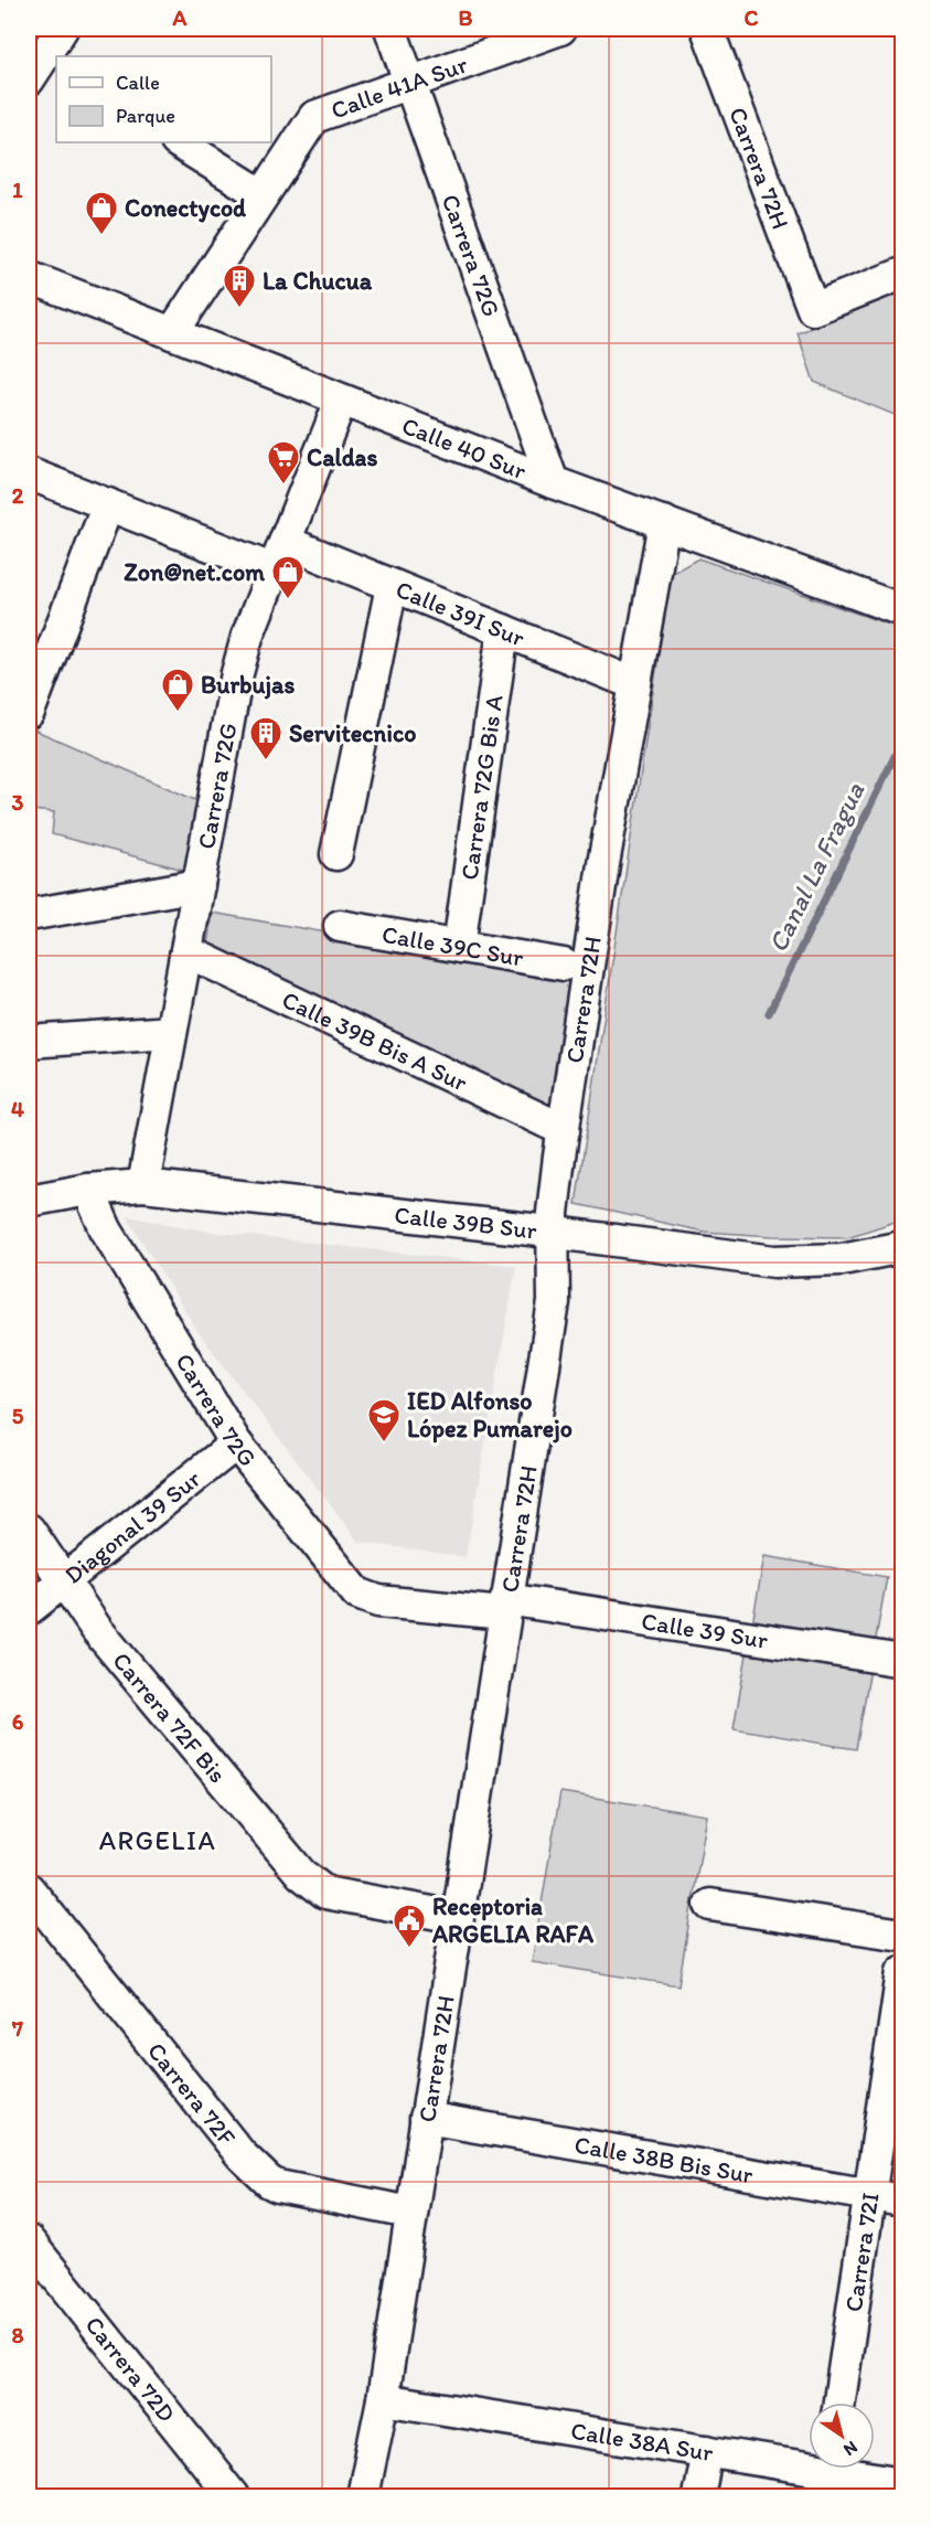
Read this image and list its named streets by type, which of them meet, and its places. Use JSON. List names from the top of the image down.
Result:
{
  "streets": {
    "street": [
      "Calle 41A Sur",
      "Carrera 72H",
      "Carrera 72G",
      "Calle 40 Sur",
      "Calle 39I Sur",
      "Carrera 72G Bis A",
      "Calle 39C Sur",
      "Calle 39B Bis A Sur",
      "Calle 39B Sur",
      "Diagonal 39 Sur",
      "Calle 39 Sur",
      "Carrera 72F Bis",
      "Carrera 72F",
      "Calle 38B Bis Sur",
      "Carrera 72I",
      "Carrera 72D",
      "Calle 38A Sur"
    ]
  },
  "crossings": [
    ["Calle 41A Sur", "Carrera 72G"],
    ["Carrera 72H", "Calle 40 Sur"],
    ["Carrera 72H", "Calle 39I Sur"],
    ["Carrera 72H", "Calle 39B Bis A Sur"],
    ["Carrera 72H", "Calle 39B Sur"],
    ["Carrera 72H", "Calle 39 Sur"],
    ["Carrera 72H", "Carrera 72F Bis"],
    ["Carrera 72H", "Carrera 72F"],
    ["Carrera 72H", "Calle 38B Bis Sur"],
    ["Carrera 72H", "Calle 38A Sur"],
    ["Carrera 72G", "Calle 40 Sur"],
    ["Carrera 72G", "Calle 39I Sur"],
    ["Carrera 72G", "Calle 39B Bis A Sur"],
    ["Carrera 72G", "Calle 39B Sur"],
    ["Carrera 72G", "Diagonal 39 Sur"],
    ["Carrera 72G", "Calle 39 Sur"],
    ["Calle 39I Sur", "Carrera 72G Bis A"],
    ["Carrera 72G Bis A", "Calle 39C Sur"],
    ["Diagonal 39 Sur", "Carrera 72F Bis"],
    ["Calle 38B Bis Sur", "Carrera 72I"]
  ],
  "districts": ["ARGELIA"],
  "water": ["Canal La Fragua"],
  "places": {
    "shop": ["Conectycod", "Zon@net.com", "Burbujas"],
    "building": ["La Chucua", "Servitecnico"],
    "supermarket": ["Caldas"],
    "school or university": ["IED Alfonso López Pumarejo"],
    "public building": ["Receptoria ARGELIA RAFA"]
  },
  "legend": ["Calle", "Parque"],
  "north": "bottom right",
  "grid": {
    "columns": ["A", "B", "C"],
    "rows": [
      "1",
      "2",
      "3",
      "4",
      "5",
      "6",
      "7",
      "8"
    ]
  }
}
